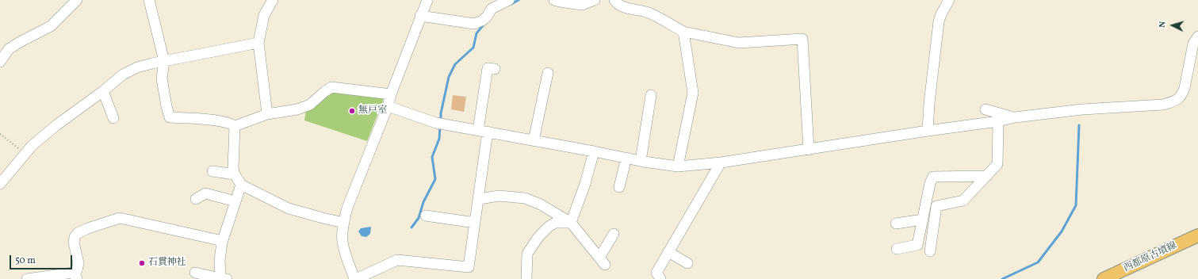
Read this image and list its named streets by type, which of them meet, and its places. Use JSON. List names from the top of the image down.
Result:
{
  "streets": {
    "main road": ["西都原古墳線"]
  },
  "places": ["無戸室", "石貫神社"],
  "scale_bar": "50 m",
  "north": "left"
}
